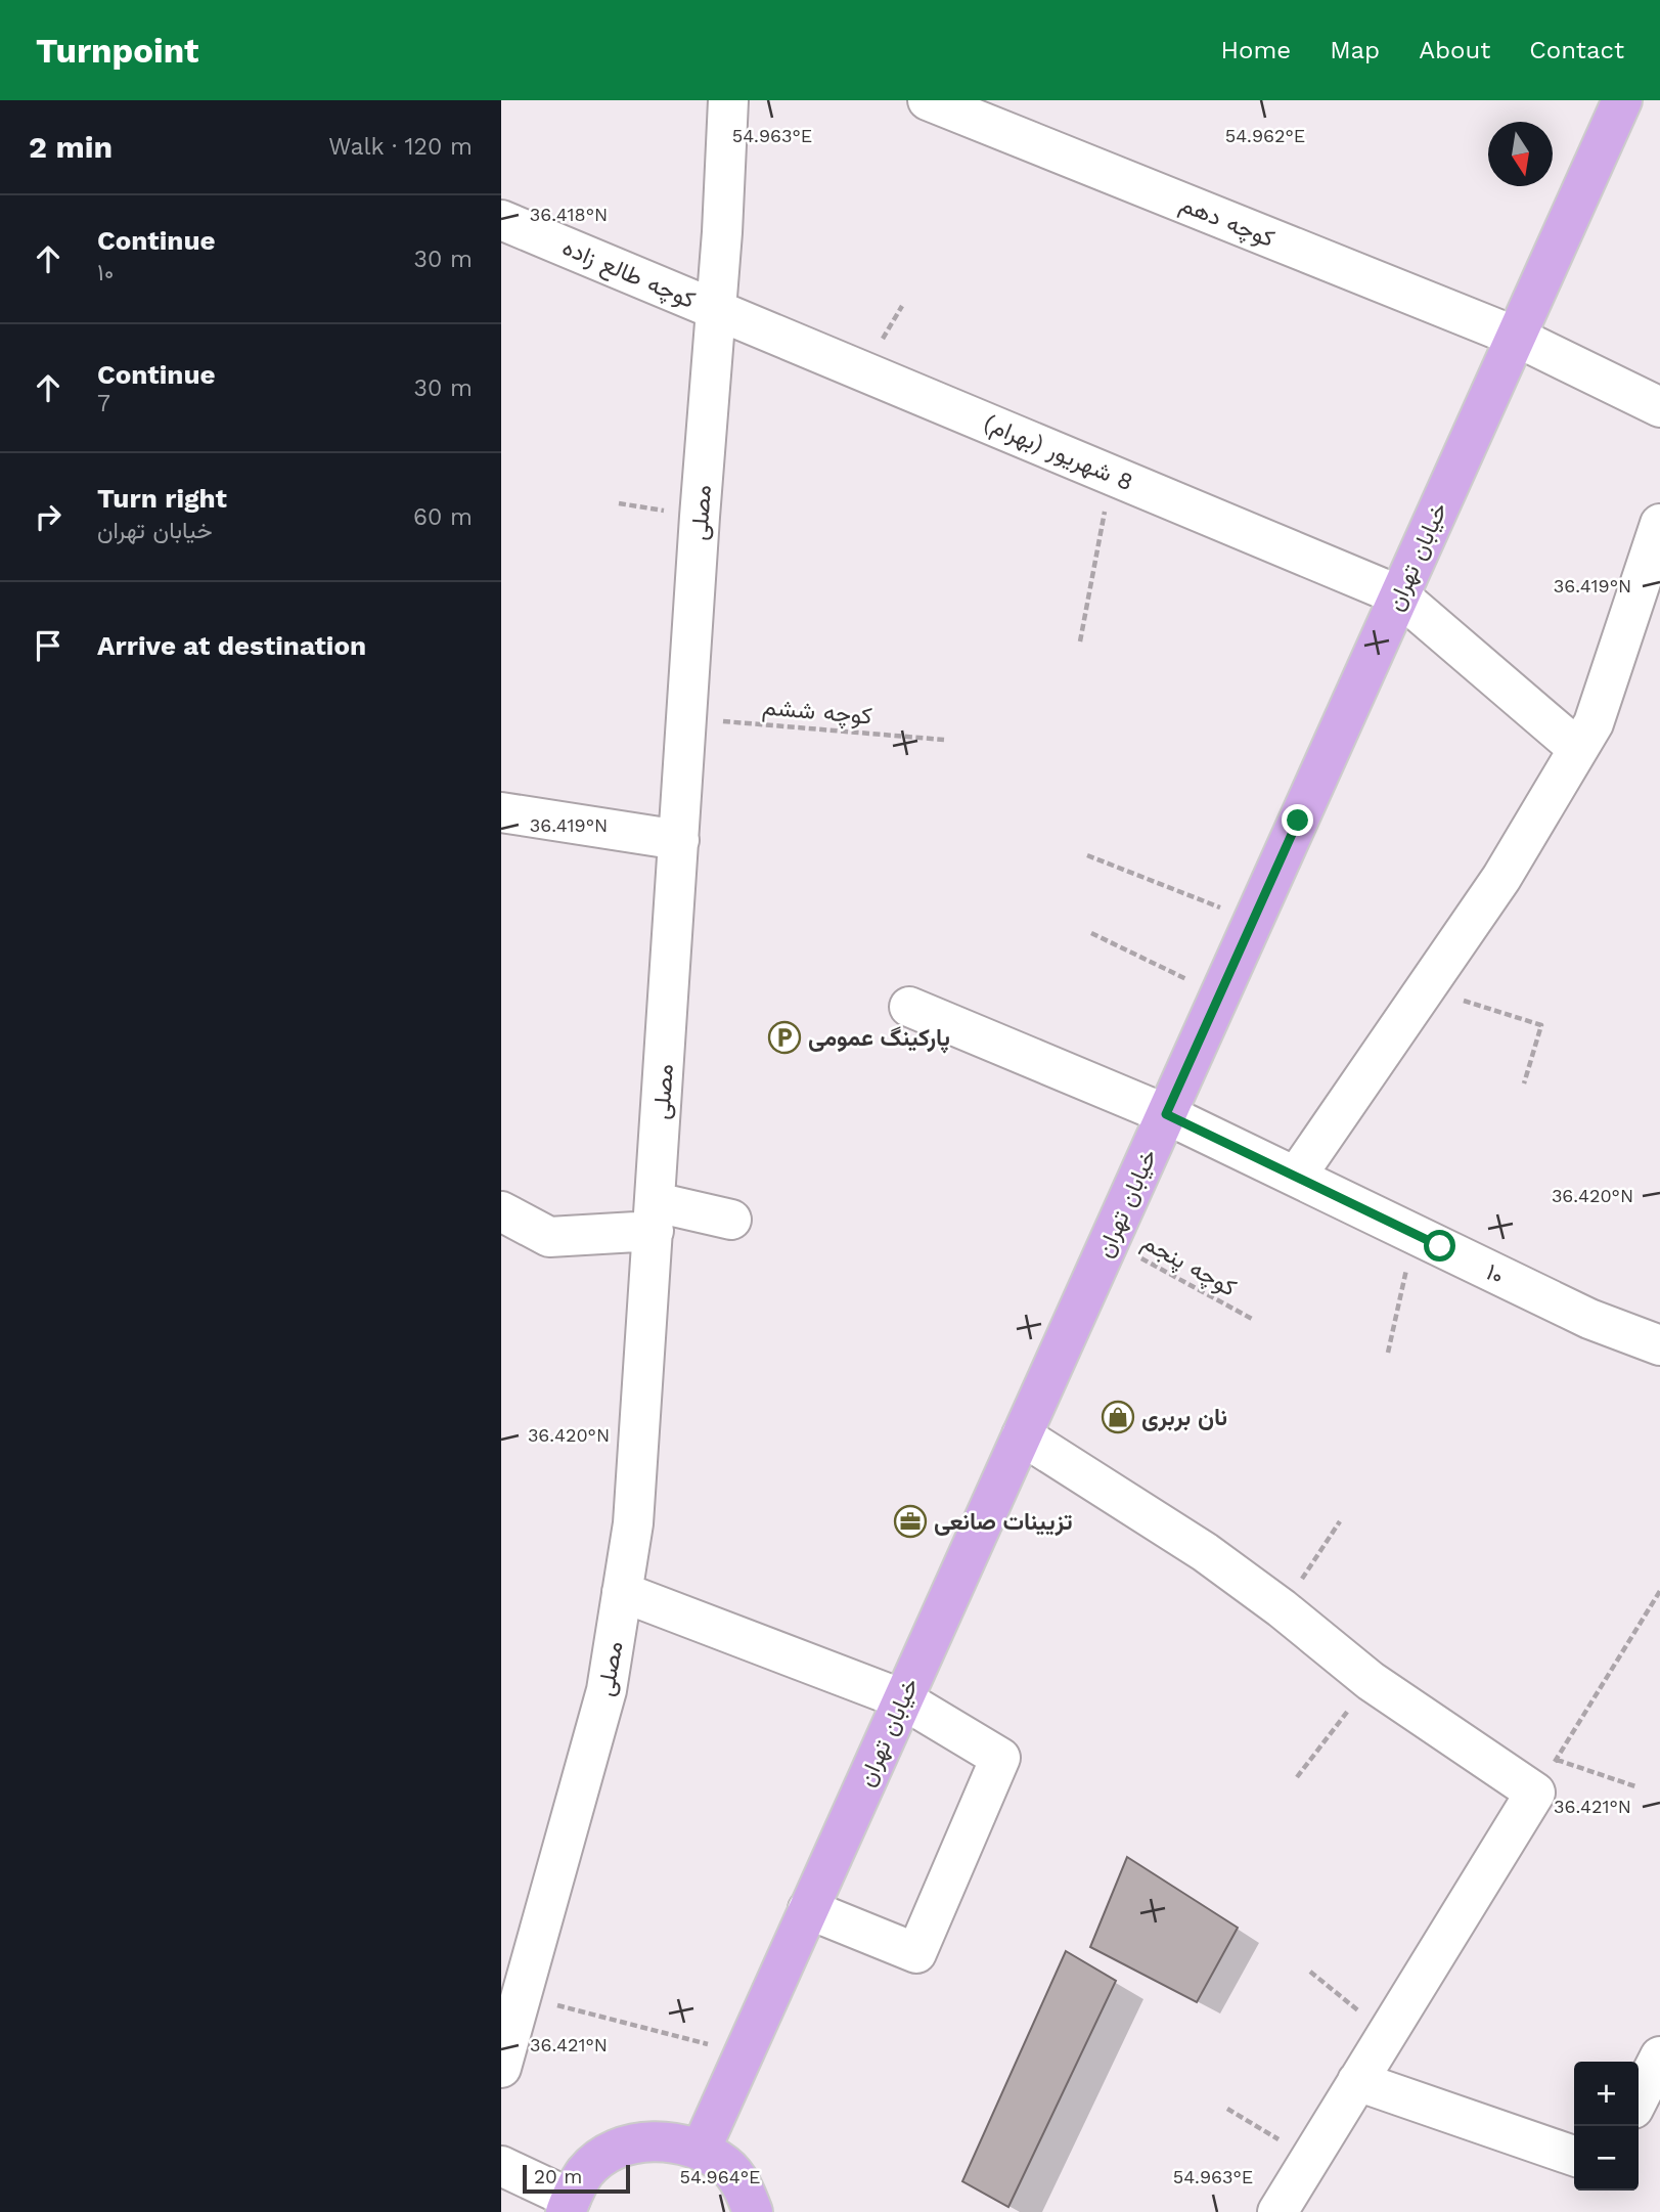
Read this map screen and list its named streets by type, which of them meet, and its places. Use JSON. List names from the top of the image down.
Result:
{
  "streets": {
    "main road": ["خیابان تهران"],
    "street": [
      "کوچه دهم",
      "کوچه طالع زاده",
      "(بهرام) 8 شهریور",
      "مصلی",
      "۱۰"
    ],
    "path": ["کوچه ششم", "کوچه پنجم"]
  },
  "crossings": [
    ["کوچه دهم", "خیابان تهران"],
    ["کوچه طالع زاده", "(بهرام) 8 شهریور"],
    ["کوچه طالع زاده", "مصلی"],
    ["(بهرام) 8 شهریور", "مصلی"],
    ["(بهرام) 8 شهریور", "خیابان تهران"],
    ["مصلی", "کوچه ششم"],
    ["خیابان تهران", "کوچه پنجم"],
    ["خیابان تهران", "۱۰"]
  ],
  "places": {
    "parking": ["پارکینگ عمومی"],
    "shop": ["نان بربری"],
    "office": ["تزیینات صانعی"]
  },
  "scale_bar": "20 m",
  "north": "bottom",
  "page": {
    "header": "Turnpoint",
    "nav": [
      "Home",
      "Map",
      "About",
      "Contact"
    ],
    "heading": ["2 min", "Walk · 120 m"],
    "list": [
      ["Continue", "۱۰", "30 m"],
      ["Continue", "7", "30 m"],
      ["Turn right", "خیابان تهران", "60 m"],
      "Arrive at destination"
    ],
    "map_buttons": ["+", "−"],
    "scale": "20 m"
  },
  "coordinates": [
    "54.963°E",
    "54.962°E",
    "36.418°N",
    "36.419°N",
    "36.420°N",
    "36.421°N",
    "54.964°E"
  ]
}
